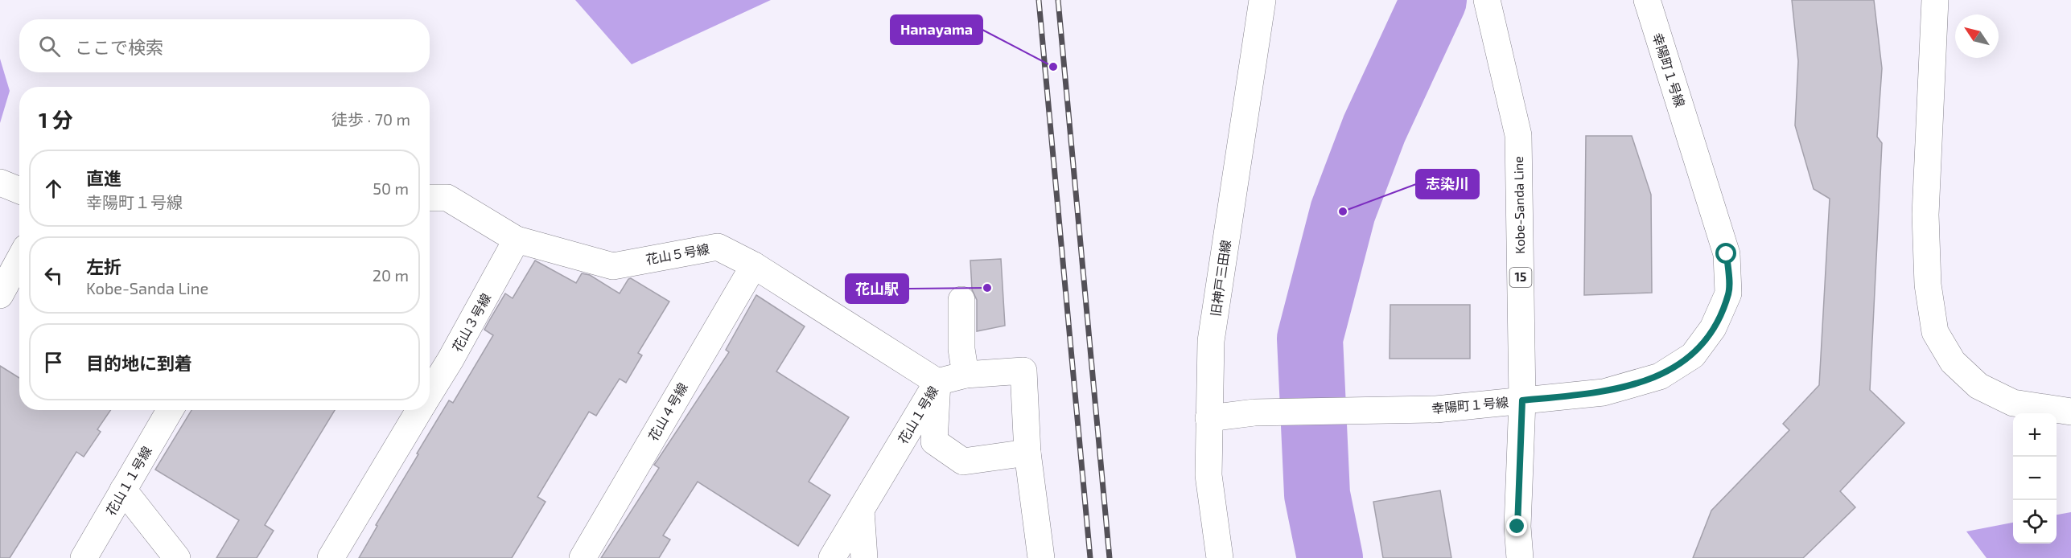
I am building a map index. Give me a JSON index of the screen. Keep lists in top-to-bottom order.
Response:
{
  "streets": {
    "street": [
      "幸陽町１号線",
      "Kobe-Sanda Line",
      "花山５号線",
      "15",
      "旧神戸三田線",
      "花山３号線",
      "花山４号線",
      "花山１号線",
      "花山１１号線"
    ]
  },
  "crossings": [
    ["幸陽町１号線", "Kobe-Sanda Line"],
    ["幸陽町１号線", "旧神戸三田線"],
    ["花山５号線", "花山３号線"],
    ["花山５号線", "花山４号線"],
    ["花山５号線", "花山１号線"]
  ],
  "places": ["Hanayama", "志染川", "花山駅"],
  "north": "top left",
  "page": {
    "search": "ここで検索",
    "heading": ["1 分", "徒歩 · 70 m"],
    "list": [
      ["直進", "幸陽町１号線", "50 m"],
      ["左折", "Kobe-Sanda Line", "20 m"],
      "目的地に到着"
    ],
    "map_buttons": ["+", "−"]
  }
}
